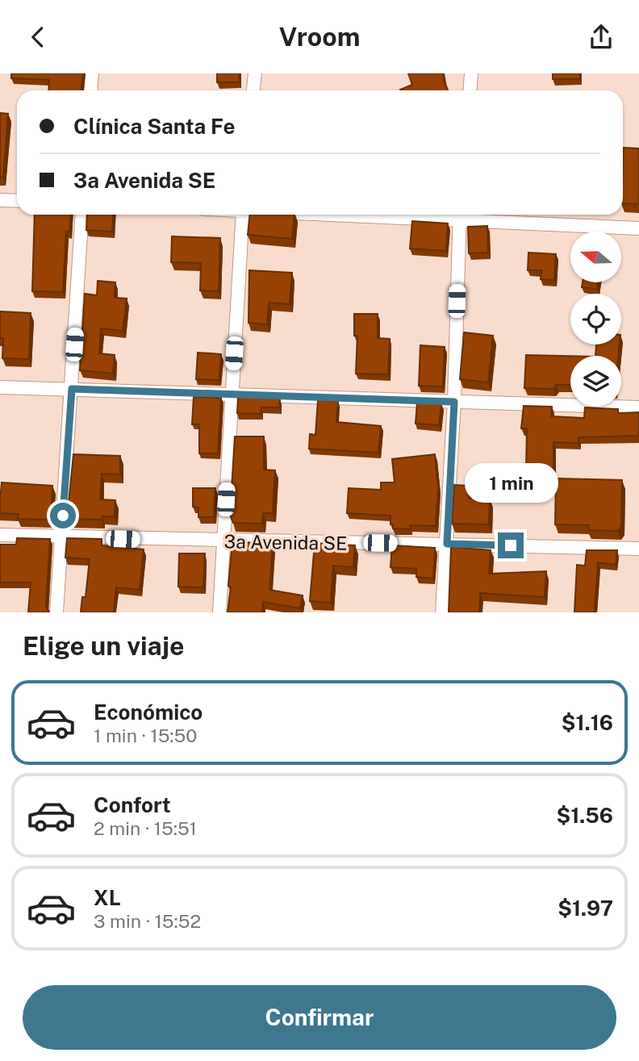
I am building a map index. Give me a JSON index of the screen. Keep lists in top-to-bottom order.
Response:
{
  "streets": {
    "street": ["3a Avenida SE"]
  },
  "north": "left",
  "page": {
    "header": "Vroom",
    "banner": ["Clínica Santa Fe", "3a Avenida SE"],
    "bubble": "1 min",
    "heading": "Elige un viaje",
    "list": [
      {
        "name": "Económico",
        "note": "1 min · 15:50",
        "value": "$1.16"
      },
      {
        "name": "Confort",
        "note": "2 min · 15:51",
        "value": "$1.56"
      },
      {
        "name": "XL",
        "note": "3 min · 15:52",
        "value": "$1.97"
      }
    ],
    "buttons": "Confirmar"
  }
}
